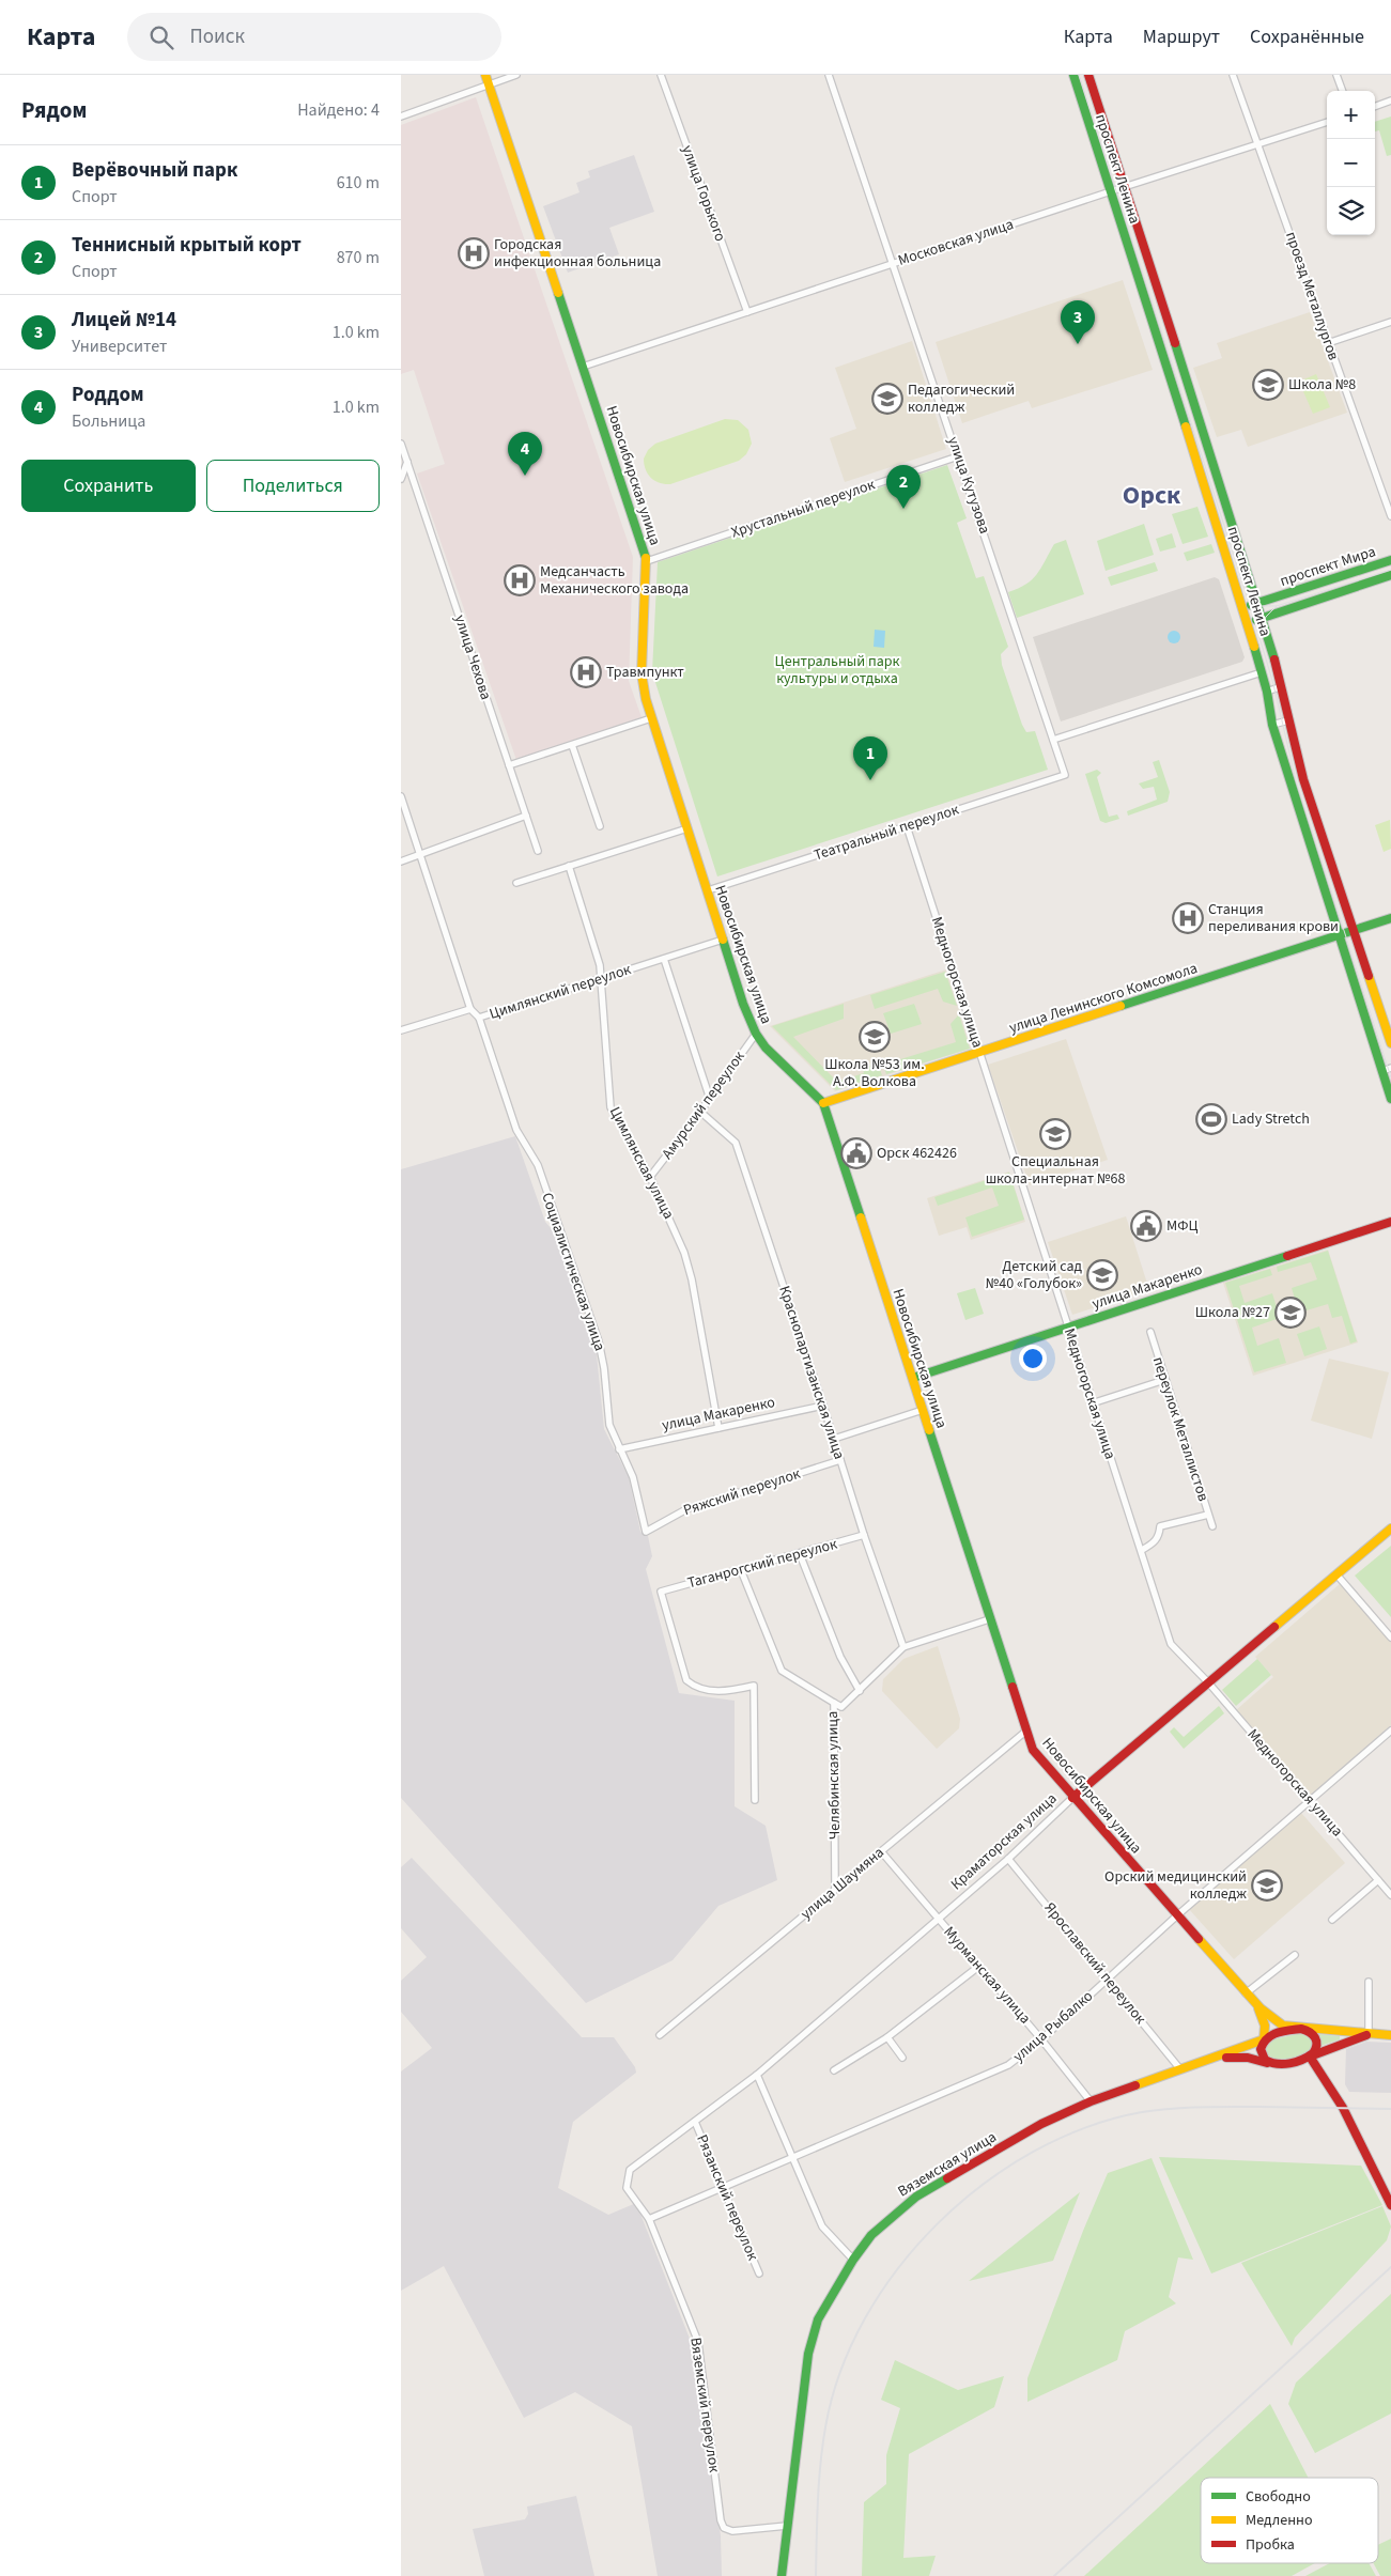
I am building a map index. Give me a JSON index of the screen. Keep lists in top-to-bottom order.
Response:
{
  "streets": {
    "main road": [
      "проспект Ленина",
      "Новосибирская улица",
      "проспект Мира",
      "улица Ленинского Комсомола",
      "улица Макаренко",
      "Краматорская улица",
      "Вяземская улица"
    ],
    "street": [
      "улица Горького",
      "Московская улица",
      "проезд Металлургов",
      "улица Кутузова",
      "Хрустальный переулок",
      "улица Чехова",
      "Театральный переулок",
      "Медногорская улица",
      "Цимлянский переулок",
      "Амурский переулок",
      "Цимлянская улица",
      "Социалистическая улица",
      "Краснопартизанская улица",
      "переулок Металлистов",
      "Ряжский переулок",
      "Таганрогский переулок",
      "Челябинская улица",
      "улица Шаумяна",
      "Ярославский переулок",
      "Мурманская улица",
      "улица Рыбалко",
      "Рязанский переулок",
      "Вяземский переулок"
    ]
  },
  "crossings": [
    ["проспект Ленина", "Московская улица"],
    ["проспект Ленина", "проспект Мира"],
    ["проспект Ленина", "улица Ленинского Комсомола"],
    ["улица Горького", "Московская улица"],
    ["Московская улица", "проезд Металлургов"],
    ["Московская улица", "Новосибирская улица"],
    ["Московская улица", "улица Кутузова"],
    ["Новосибирская улица", "Хрустальный переулок"],
    ["Новосибирская улица", "Театральный переулок"],
    ["Новосибирская улица", "Цимлянский переулок"],
    ["Новосибирская улица", "улица Ленинского Комсомола"],
    ["Новосибирская улица", "Амурский переулок"],
    ["Новосибирская улица", "улица Макаренко"],
    ["Новосибирская улица", "Краматорская улица"],
    ["Новосибирская улица", "улица Шаумяна"],
    ["Новосибирская улица", "улица Рыбалко"],
    ["улица Кутузова", "Хрустальный переулок"],
    ["улица Кутузова", "Театральный переулок"],
    ["Театральный переулок", "Медногорская улица"],
    ["Медногорская улица", "улица Ленинского Комсомола"],
    ["Медногорская улица", "улица Макаренко"],
    ["Медногорская улица", "Краматорская улица"],
    ["Медногорская улица", "улица Рыбалко"],
    ["Цимлянский переулок", "Цимлянская улица"],
    ["Цимлянский переулок", "Социалистическая улица"],
    ["Амурский переулок", "Цимлянская улица"],
    ["Амурский переулок", "Краснопартизанская улица"],
    ["Цимлянская улица", "улица Макаренко"],
    ["Социалистическая улица", "улица Макаренко"],
    ["Социалистическая улица", "Ряжский переулок"],
    ["улица Макаренко", "Краснопартизанская улица"],
    ["Краснопартизанская улица", "Ряжский переулок"],
    ["Краснопартизанская улица", "Таганрогский переулок"],
    ["Таганрогский переулок", "Челябинская улица"],
    ["Челябинская улица", "улица Шаумяна"],
    ["Краматорская улица", "Ярославский переулок"],
    ["Краматорская улица", "Мурманская улица"],
    ["Краматорская улица", "Рязанский переулок"],
    ["Краматорская улица", "Вяземский переулок"],
    ["улица Шаумяна", "Мурманская улица"],
    ["Ярославский переулок", "улица Рыбалко"],
    ["Ярославский переулок", "Вяземская улица"],
    ["Мурманская улица", "улица Рыбалко"],
    ["Мурманская улица", "Вяземская улица"],
    ["улица Рыбалко", "Рязанский переулок"],
    ["улица Рыбалко", "Вяземский переулок"],
    ["Вяземская улица", "Вяземский переулок"]
  ],
  "districts": ["Орск"],
  "parks": ["Центральный парк культуры и отдыха"],
  "places": {
    "hospital": [
      "Городская инфекционная больница",
      "Медсанчасть Механического завода",
      "Травмпункт",
      "Станция переливания крови"
    ],
    "school or university": [
      "Школа №8",
      "Педагогический колледж",
      "Школа №53 им. А.Ф. Волкова",
      "Специальная школа-интернат №68",
      "Детский сад №40 «Голубок»",
      "Школа №27",
      "Орский медицинский колледж"
    ],
    "sports": ["Lady Stretch"],
    "public building": ["Орск 462426", "МФЦ"]
  },
  "legend": ["Свободно", "Медленно", "Пробка"],
  "page": {
    "header": "Карта",
    "search": "Поиск",
    "nav": ["Карта", "Маршрут", "Сохранённые"],
    "heading": ["Рядом", "Найдено: 4"],
    "map_buttons": ["+", "−"],
    "list": [
      {
        "mark": "1",
        "name": "Верёвочный парк",
        "note": "Спорт",
        "value": "610 m"
      },
      {
        "mark": "2",
        "name": "Теннисный крытый корт",
        "note": "Спорт",
        "value": "870 m"
      },
      {
        "mark": "3",
        "name": "Лицей №14",
        "note": "Университет",
        "value": "1.0 km"
      },
      {
        "mark": "4",
        "name": "Роддом",
        "note": "Больница",
        "value": "1.0 km"
      }
    ],
    "pins": [
      "3",
      "4",
      "2",
      "1"
    ],
    "buttons": ["Сохранить", "Поделиться"]
  }
}
